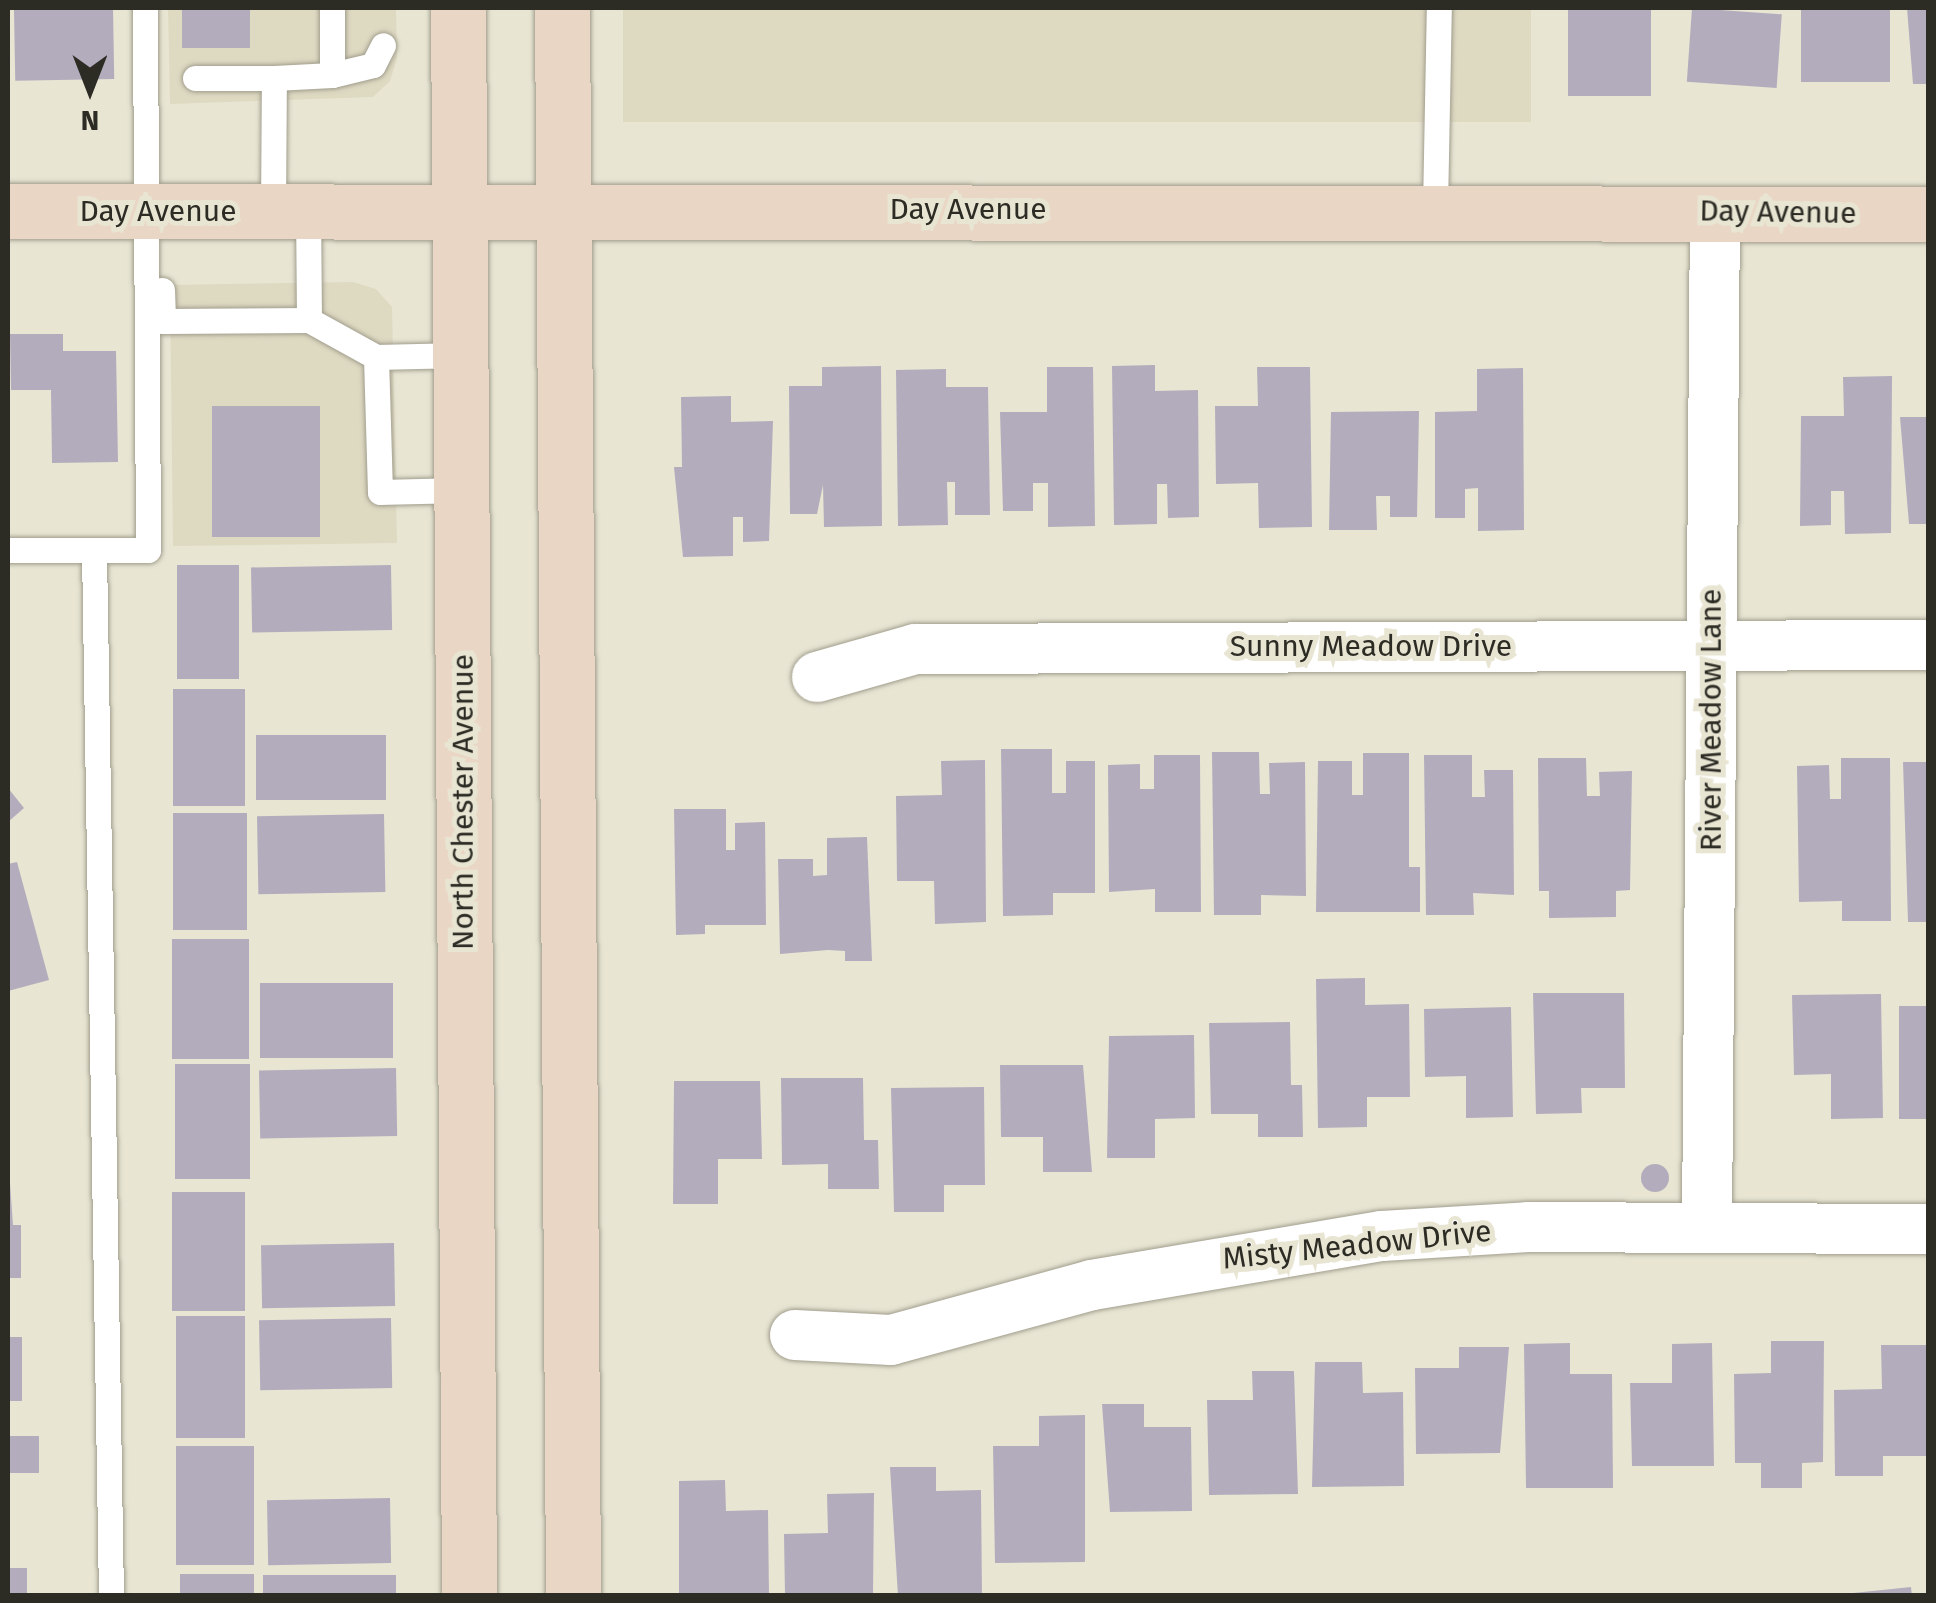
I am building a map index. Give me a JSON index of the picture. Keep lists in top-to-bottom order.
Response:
{
  "streets": {
    "main road": ["Day Avenue", "North Chester Avenue"],
    "street": ["Sunny Meadow Drive", "River Meadow Lane", "Misty Meadow Drive"]
  },
  "crossings": [
    ["Day Avenue", "River Meadow Lane"],
    ["Day Avenue", "North Chester Avenue"],
    ["Sunny Meadow Drive", "River Meadow Lane"],
    ["River Meadow Lane", "Misty Meadow Drive"]
  ],
  "north": "bottom"
}
